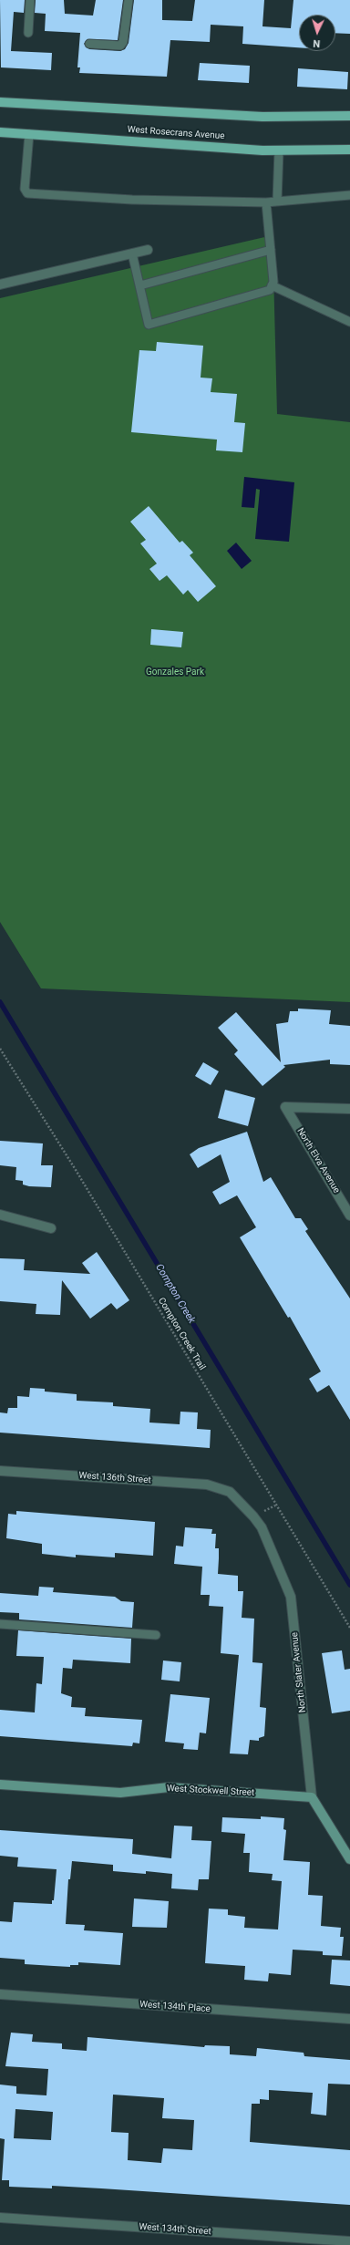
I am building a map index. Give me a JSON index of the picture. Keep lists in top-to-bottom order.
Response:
{
  "streets": {
    "main road": ["West Rosecrans Avenue"],
    "street": [
      "North Elva Avenue",
      "West 136th Street",
      "North Slater Avenue",
      "West Stockwell Street",
      "West 134th Place",
      "West 134th Street"
    ],
    "path": ["Compton Creek Trail"]
  },
  "crossings": [
    ["West 136th Street", "North Slater Avenue"],
    ["North Slater Avenue", "West Stockwell Street"]
  ],
  "water": ["Compton Creek"],
  "parks": ["Gonzales Park"],
  "north": "bottom"
}
